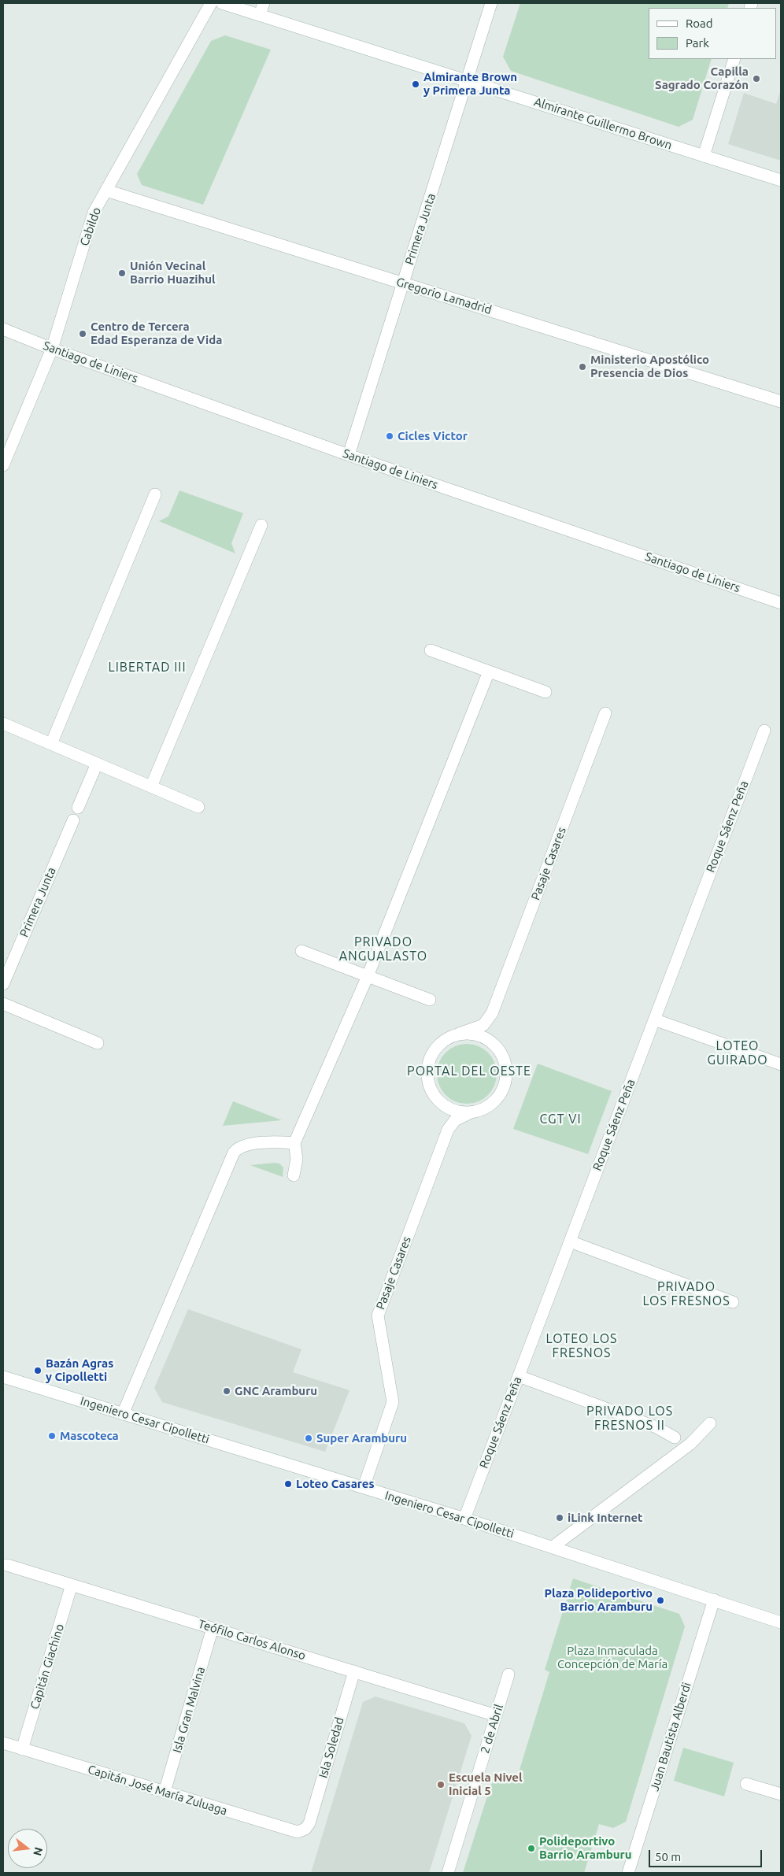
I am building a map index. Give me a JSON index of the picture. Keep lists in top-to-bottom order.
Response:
{
  "streets": {
    "street": [
      "Almirante Guillermo Brown",
      "Cabildo",
      "Primera Junta",
      "Gregorio Lamadrid",
      "Santiago de Liniers",
      "Roque Sáenz Peña",
      "Pasaje Casares",
      "Ingeniero Cesar Cipolletti",
      "Teófilo Carlos Alonso",
      "Capitán Giachino",
      "Isla Gran Malvina",
      "2 de Abril",
      "Juan Bautista Alberdi",
      "Isla Soledad",
      "Capitán José María Zuluaga"
    ]
  },
  "crossings": [
    ["Almirante Guillermo Brown", "Primera Junta"],
    ["Cabildo", "Gregorio Lamadrid"],
    ["Cabildo", "Santiago de Liniers"],
    ["Primera Junta", "Gregorio Lamadrid"],
    ["Primera Junta", "Santiago de Liniers"],
    ["Roque Sáenz Peña", "Ingeniero Cesar Cipolletti"],
    ["Pasaje Casares", "Ingeniero Cesar Cipolletti"],
    ["Ingeniero Cesar Cipolletti", "Juan Bautista Alberdi"],
    ["Teófilo Carlos Alonso", "Capitán Giachino"],
    ["Teófilo Carlos Alonso", "Isla Gran Malvina"],
    ["Teófilo Carlos Alonso", "2 de Abril"],
    ["Teófilo Carlos Alonso", "Isla Soledad"],
    ["Capitán Giachino", "Capitán José María Zuluaga"],
    ["Isla Gran Malvina", "Capitán José María Zuluaga"],
    ["Isla Soledad", "Capitán José María Zuluaga"]
  ],
  "districts": [
    "LIBERTAD III",
    "PRIVADO ANGUALASTO",
    "LOTEO GUIRADO",
    "PORTAL DEL OESTE",
    "CGT VI",
    "PRIVADO LOS FRESNOS",
    "LOTEO LOS FRESNOS",
    "PRIVADO LOS FRESNOS II"
  ],
  "parks": ["Plaza Inmaculada Concepción de María"],
  "places": [
    "Capilla Sagrado Corazón",
    "Almirante Brown y Primera Junta",
    "Unión Vecinal Barrio Huazihul",
    "Centro de Tercera Edad Esperanza de Vida",
    "Ministerio Apostólico Presencia de Dios",
    "Cicles Victor",
    "Bazán Agras y Cipolletti",
    "GNC Aramburu",
    "Mascoteca",
    "Super Aramburu",
    "Loteo Casares",
    "iLink Internet",
    "Plaza Polideportivo Barrio Aramburu",
    "Escuela Nivel Inicial 5",
    "Polideportivo Barrio Aramburu"
  ],
  "legend": ["Road", "Park"],
  "scale_bar": "50 m",
  "north": "right"
}
